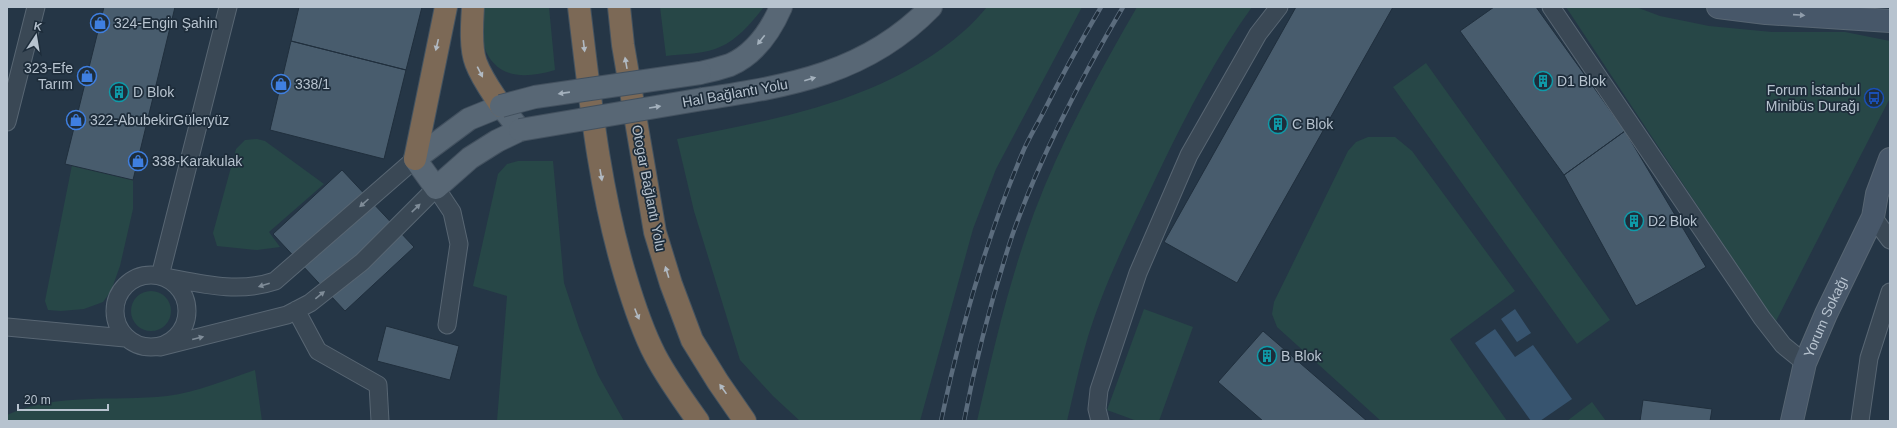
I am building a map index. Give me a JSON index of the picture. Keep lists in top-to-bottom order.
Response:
{
  "streets": {
    "highway": ["Otogar Bağlantı Yolu"],
    "main road": ["Hal Bağlantı Yolu"],
    "street": ["Yorum Sokağı"]
  },
  "places": {
    "shop": [
      "324-Engin Şahin",
      "323-Efe Tarım",
      "338/1",
      "322-AbubekirGüleryüz",
      "338-Karakulak"
    ],
    "building": [
      "D1 Blok",
      "D Blok",
      "C Blok",
      "D2 Blok",
      "B Blok"
    ],
    "bus stop": ["Forum İstanbul Minibüs Durağı"]
  },
  "scale_bar": "20 m",
  "north": "top"
}
